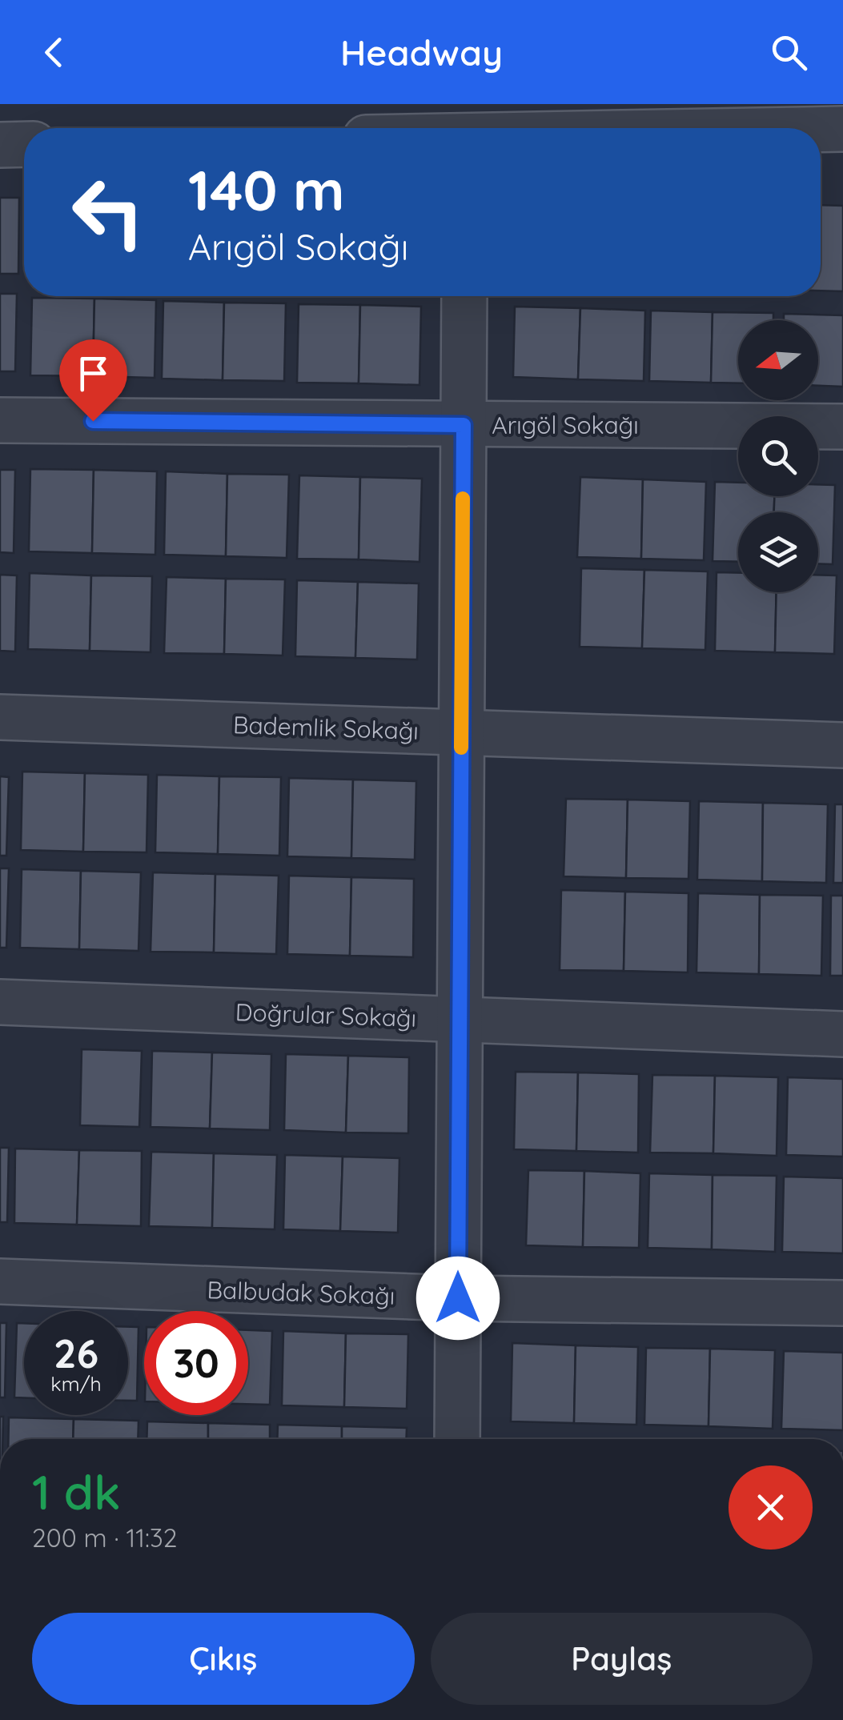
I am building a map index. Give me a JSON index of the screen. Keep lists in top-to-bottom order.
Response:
{
  "streets": {
    "street": [
      "Arıgöl Sokağı",
      "Bademlik Sokağı",
      "Doğrular Sokağı",
      "Balbudak Sokağı"
    ]
  },
  "north": "left",
  "page": {
    "header": "Headway",
    "turn": ["140 m", "Arıgöl Sokağı"],
    "speed": "26 km/h",
    "limit": "30",
    "heading": ["1 dk", "200 m · 11:32"],
    "buttons": ["Çıkış", "Paylaş"]
  }
}
